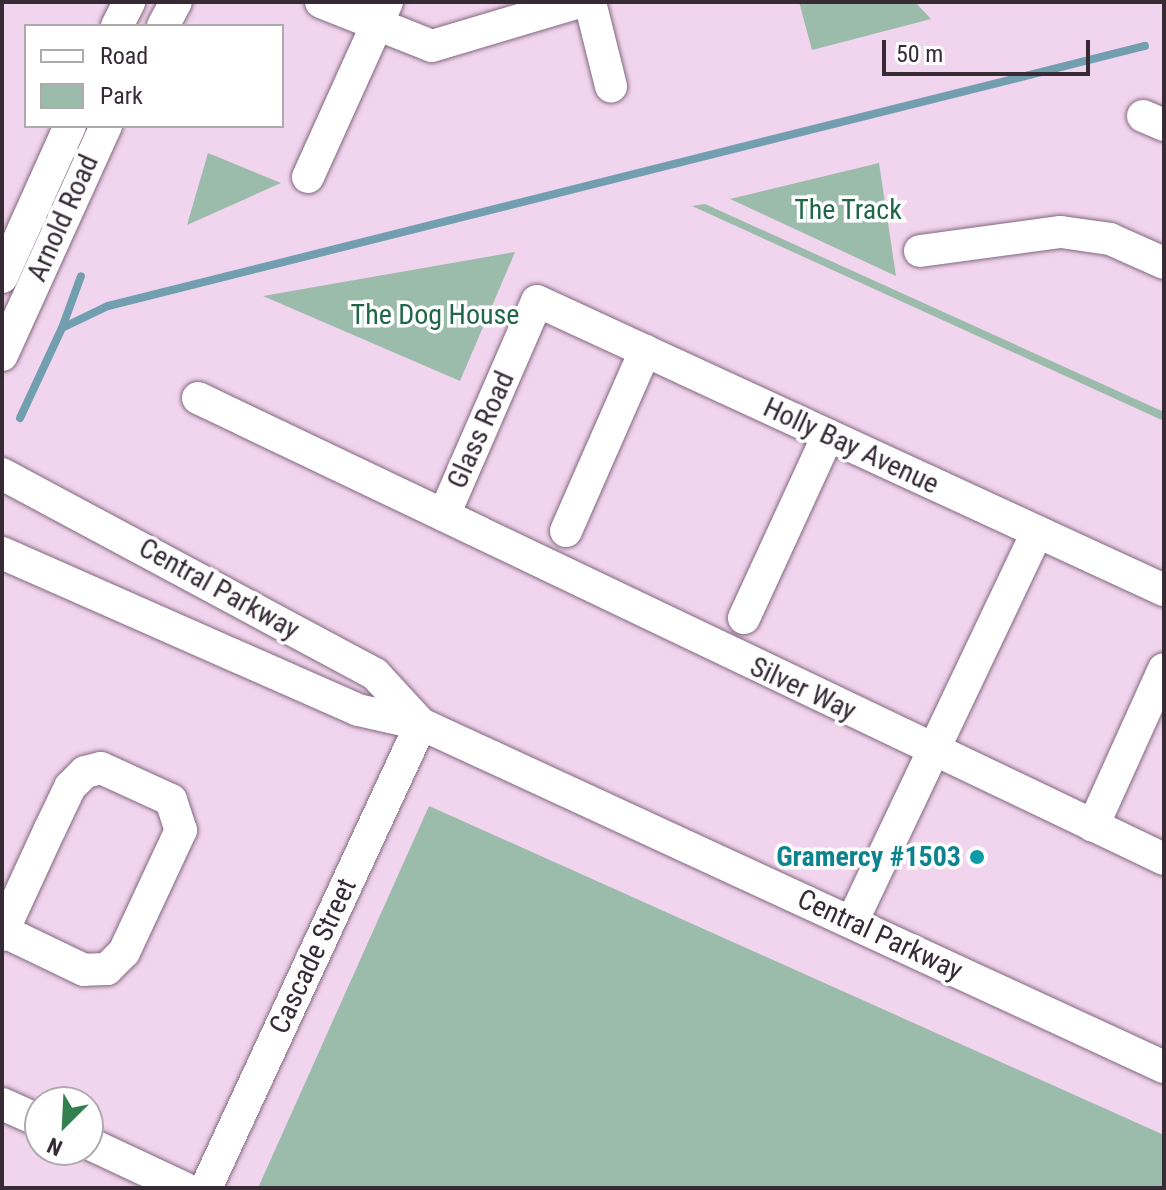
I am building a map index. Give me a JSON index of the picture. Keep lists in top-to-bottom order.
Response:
{
  "streets": {
    "street": [
      "Arnold Road",
      "Glass Road",
      "Holly Bay Avenue",
      "Central Parkway",
      "Silver Way",
      "Cascade Street"
    ]
  },
  "crossings": [
    ["Glass Road", "Holly Bay Avenue"],
    ["Glass Road", "Silver Way"],
    ["Central Parkway", "Cascade Street"]
  ],
  "parks": ["The Track", "The Dog House"],
  "places": ["Gramercy #1503"],
  "legend": ["Road", "Park"],
  "scale_bar": "50 m",
  "north": "bottom left"
}
